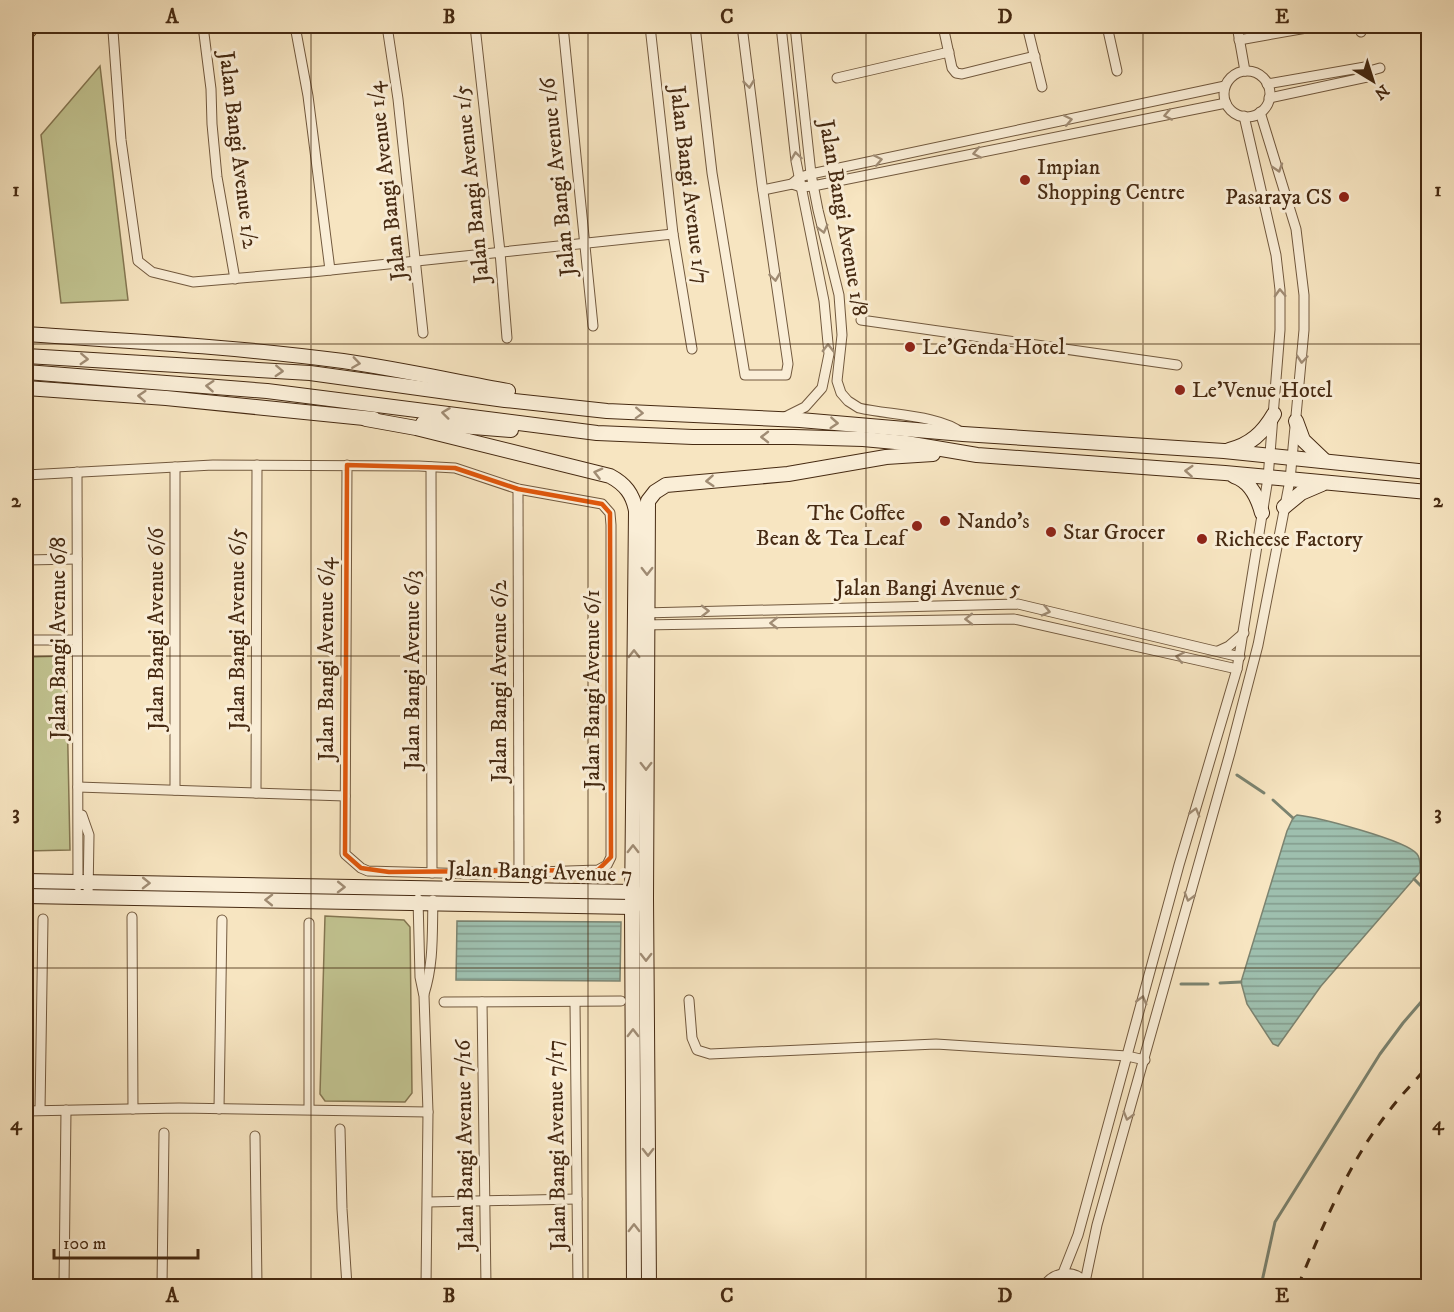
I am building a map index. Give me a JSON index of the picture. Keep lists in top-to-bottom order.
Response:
{
  "streets": {
    "main road": ["Jalan Bangi Avenue 7"],
    "street": [
      "Jalan Bangi Avenue 1/2",
      "Jalan Bangi Avenue 1/6",
      "Jalan Bangi Avenue 1/4",
      "Jalan Bangi Avenue 1/5",
      "Jalan Bangi Avenue 1/7",
      "Jalan Bangi Avenue 1/8",
      "Jalan Bangi Avenue 5",
      "Jalan Bangi Avenue 6/6",
      "Jalan Bangi Avenue 6/5",
      "Jalan Bangi Avenue 6/8",
      "Jalan Bangi Avenue 6/4",
      "Jalan Bangi Avenue 6/3",
      "Jalan Bangi Avenue 6/2",
      "Jalan Bangi Avenue 6/1",
      "Jalan Bangi Avenue 7/16",
      "Jalan Bangi Avenue 7/17"
    ]
  },
  "crossings": [
    ["Jalan Bangi Avenue 6/8", "Jalan Bangi Avenue 7"],
    ["Jalan Bangi Avenue 6/4", "Jalan Bangi Avenue 6/3"],
    ["Jalan Bangi Avenue 6/2", "Jalan Bangi Avenue 6/1"]
  ],
  "places": [
    "Impian Shopping Centre",
    "Pasaraya CS",
    "Le'Genda Hotel",
    "Le'Venue Hotel",
    "Nando's",
    "The Coffee Bean & Tea Leaf",
    "Star Grocer",
    "Richeese Factory"
  ],
  "scale_bar": "100 m",
  "north": "bottom right",
  "grid": {
    "columns": [
      "A",
      "B",
      "C",
      "D",
      "E"
    ],
    "rows": [
      "1",
      "2",
      "3",
      "4"
    ]
  }
}
